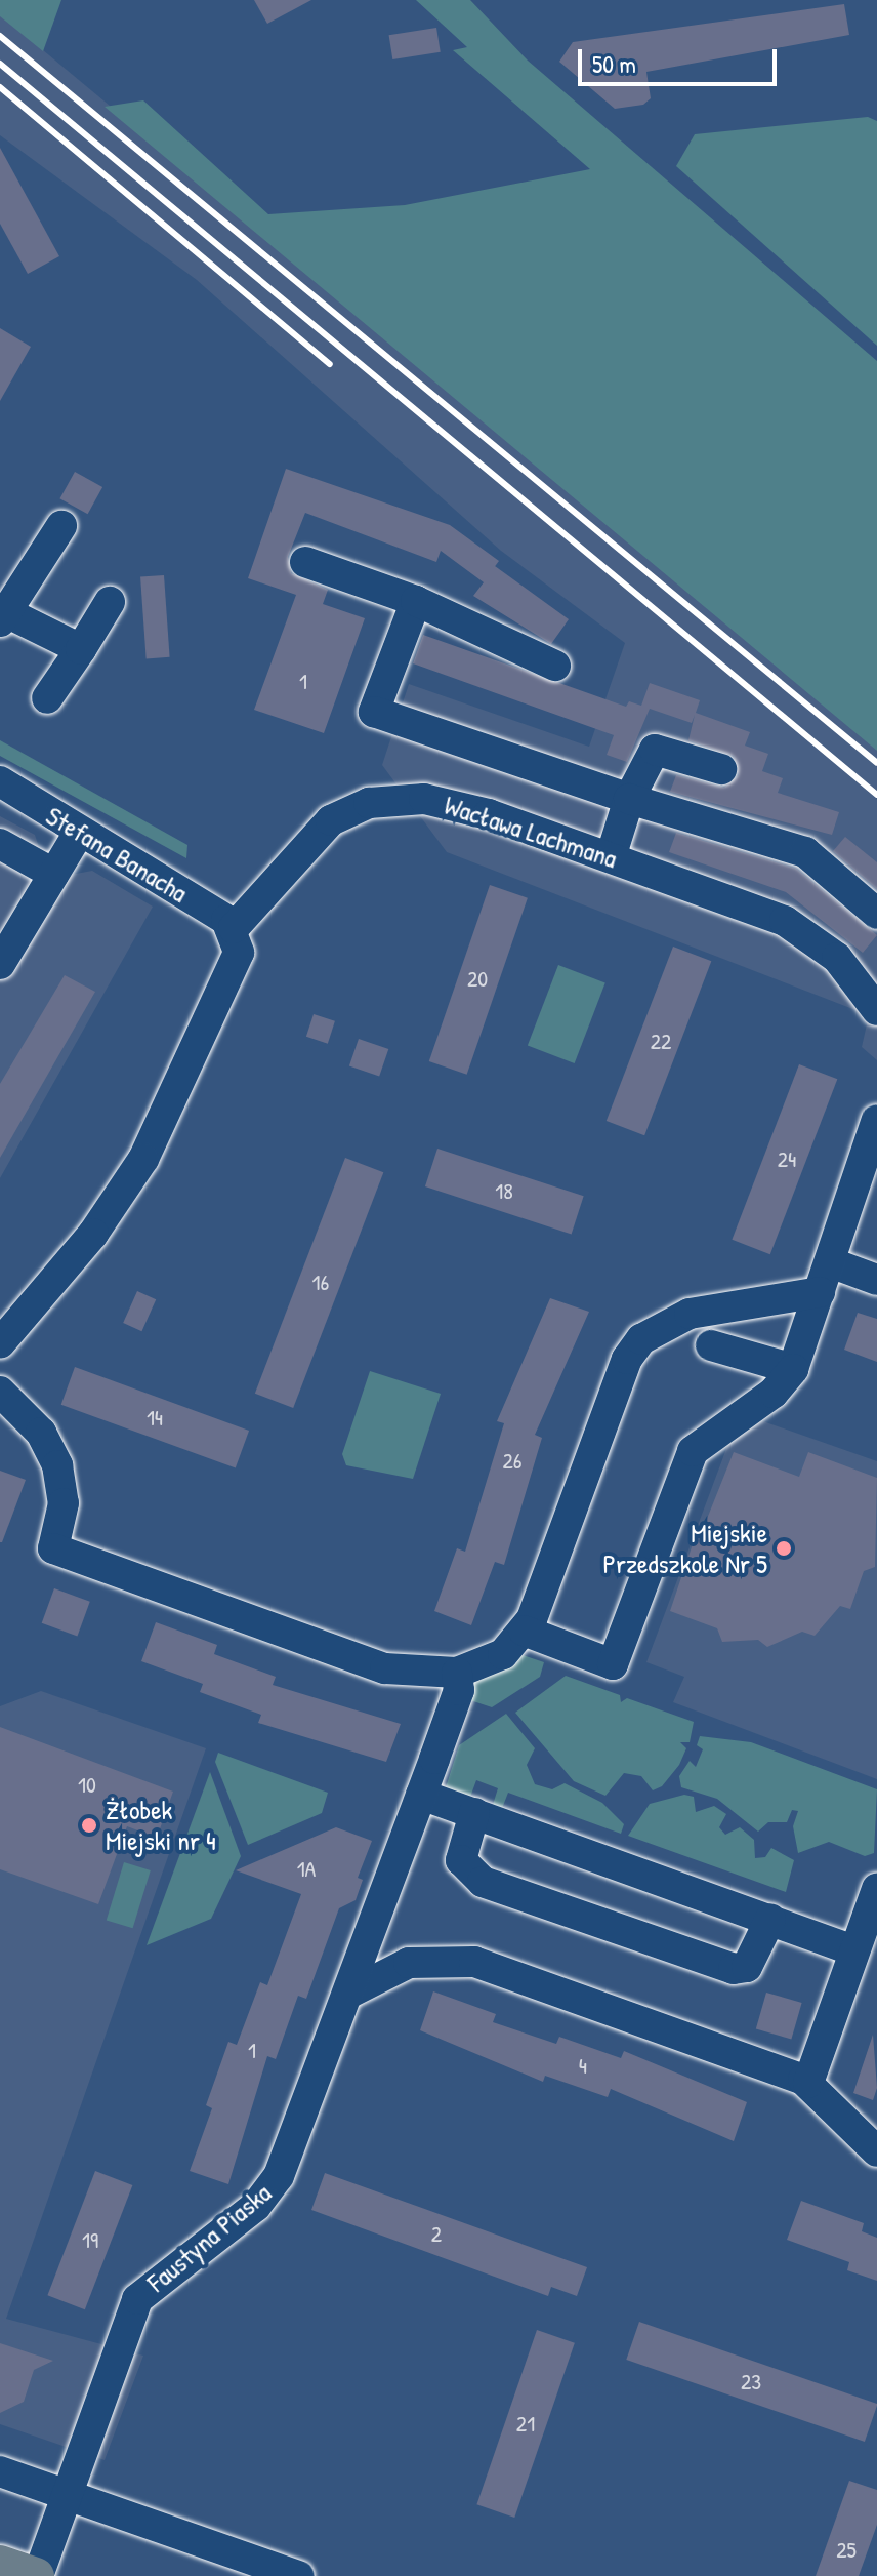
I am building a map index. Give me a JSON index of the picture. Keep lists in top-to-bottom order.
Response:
{
  "streets": {
    "street": ["Wacława Lachmana", "Stefana Banacha", "Faustyna Piaska"]
  },
  "crossings": [
    ["Wacława Lachmana", "Stefana Banacha"]
  ],
  "places": ["Miejskie Przedszkole Nr 5", "Żłobek Miejski nr 4"],
  "house_numbers": [
    "1",
    "20",
    "22",
    "24",
    "18",
    "16",
    "14",
    "26",
    "10",
    "1A",
    "1",
    "4",
    "2",
    "19",
    "23",
    "21",
    "25"
  ],
  "scale_bar": "50 m"
}
